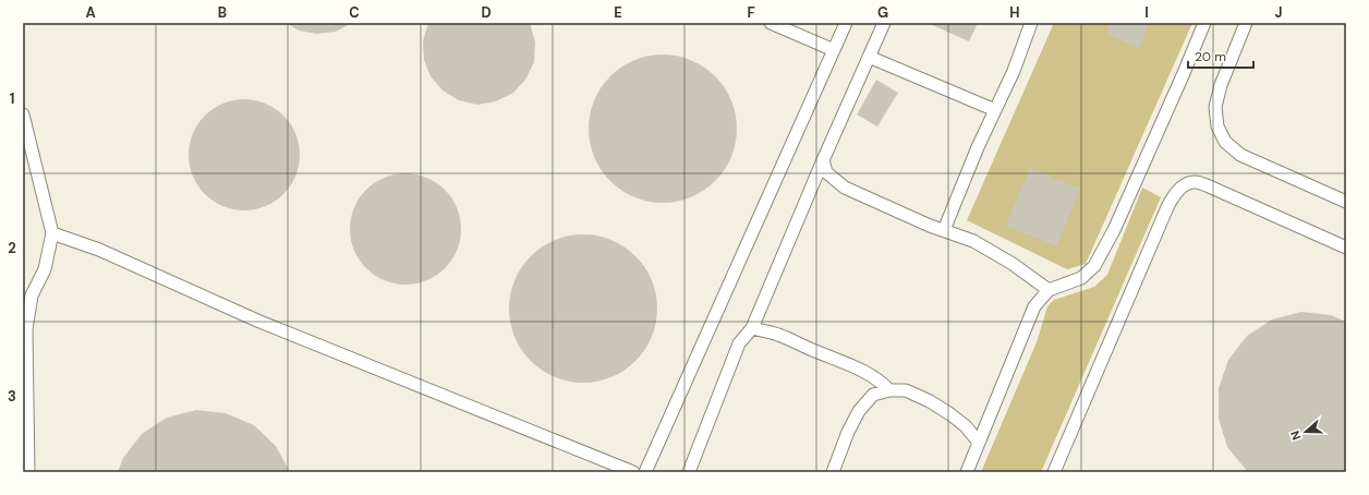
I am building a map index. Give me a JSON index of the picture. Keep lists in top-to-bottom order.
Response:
{
  "scale_bar": "20 m",
  "north": "left",
  "grid": {
    "columns": [
      "A",
      "B",
      "C",
      "D",
      "E",
      "F",
      "G",
      "H",
      "I",
      "J"
    ],
    "rows": ["1", "2", "3"]
  }
}
